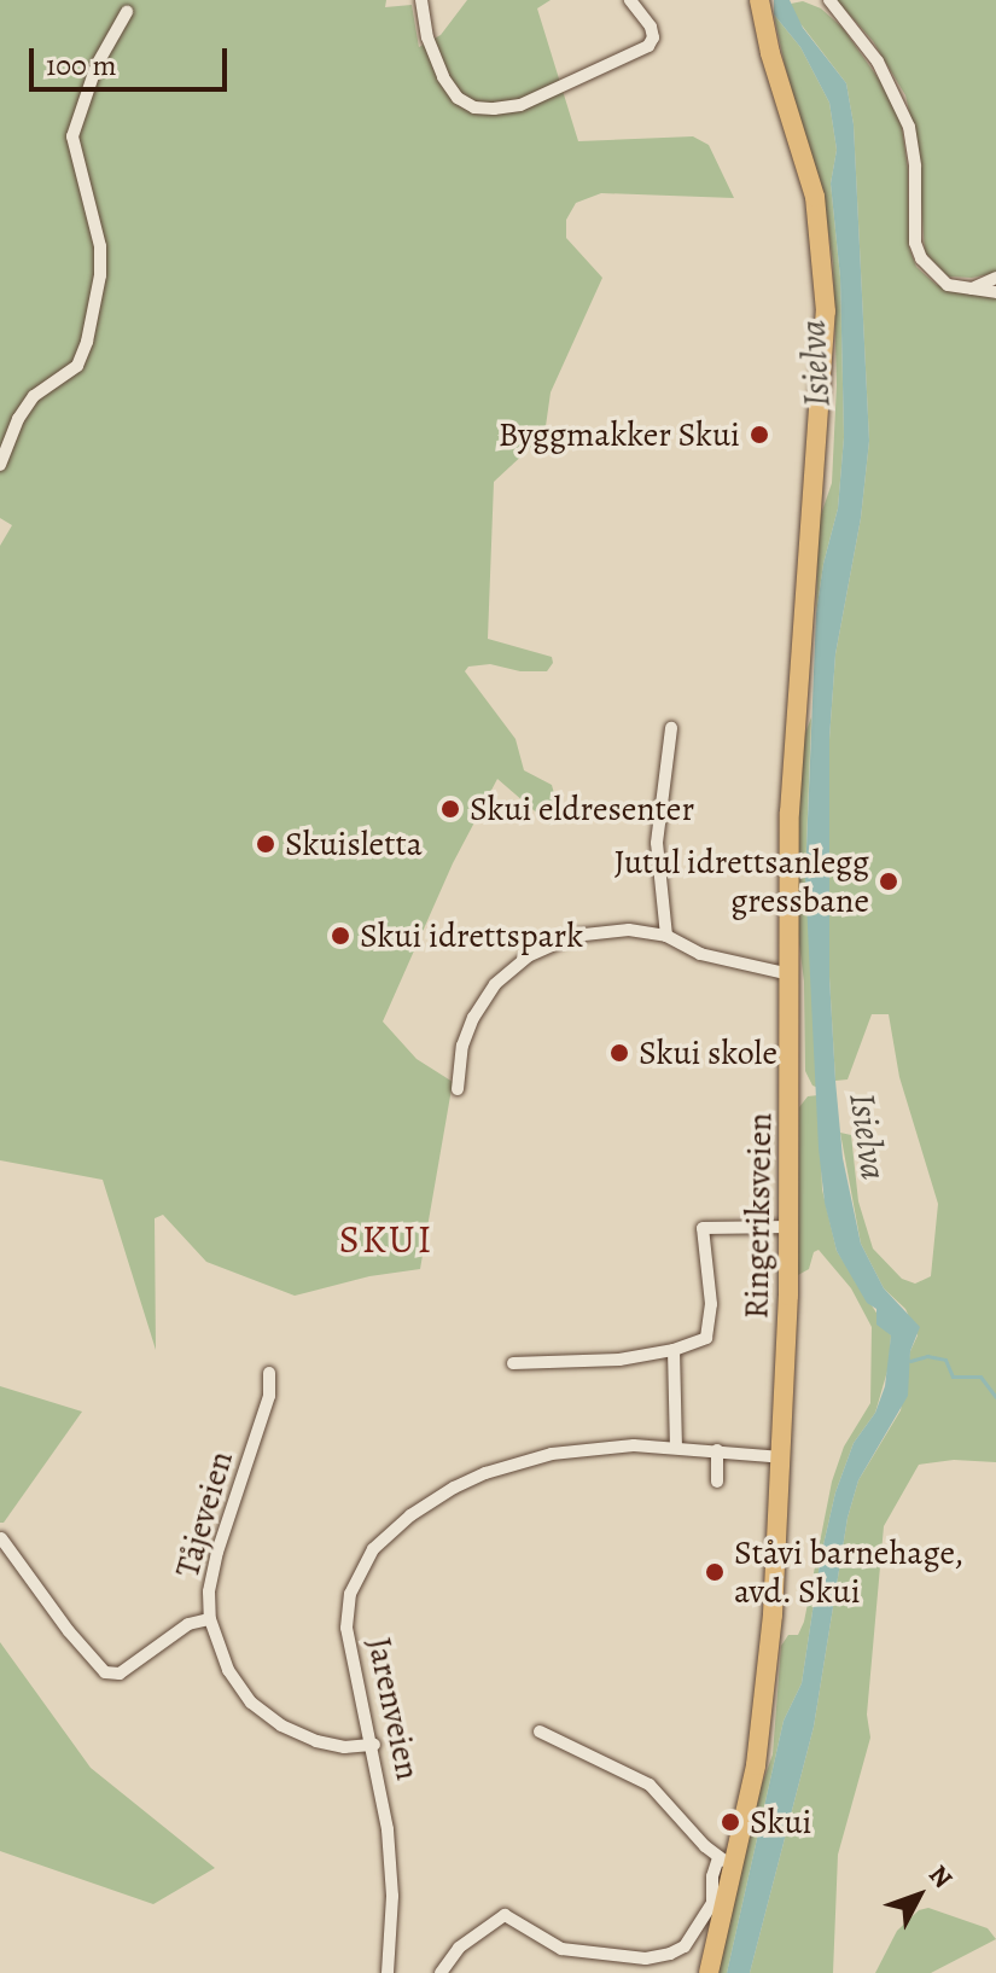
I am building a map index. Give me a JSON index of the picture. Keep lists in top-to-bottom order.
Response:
{
  "streets": {
    "main road": ["Ringeriksveien"],
    "street": ["Tåjeveien", "Jarenveien"]
  },
  "crossings": [
    ["Ringeriksveien", "Jarenveien"],
    ["Tåjeveien", "Jarenveien"]
  ],
  "districts": ["SKUI"],
  "water": ["Isielva"],
  "places": [
    "Byggmakker Skui",
    "Skui eldresenter",
    "Skuisletta",
    "Jutul idrettsanlegg gressbane",
    "Skui idrettspark",
    "Skui skole",
    "Ståvi barnehage, avd. Skui",
    "Skui"
  ],
  "scale_bar": "100 m",
  "north": "top right"
}
